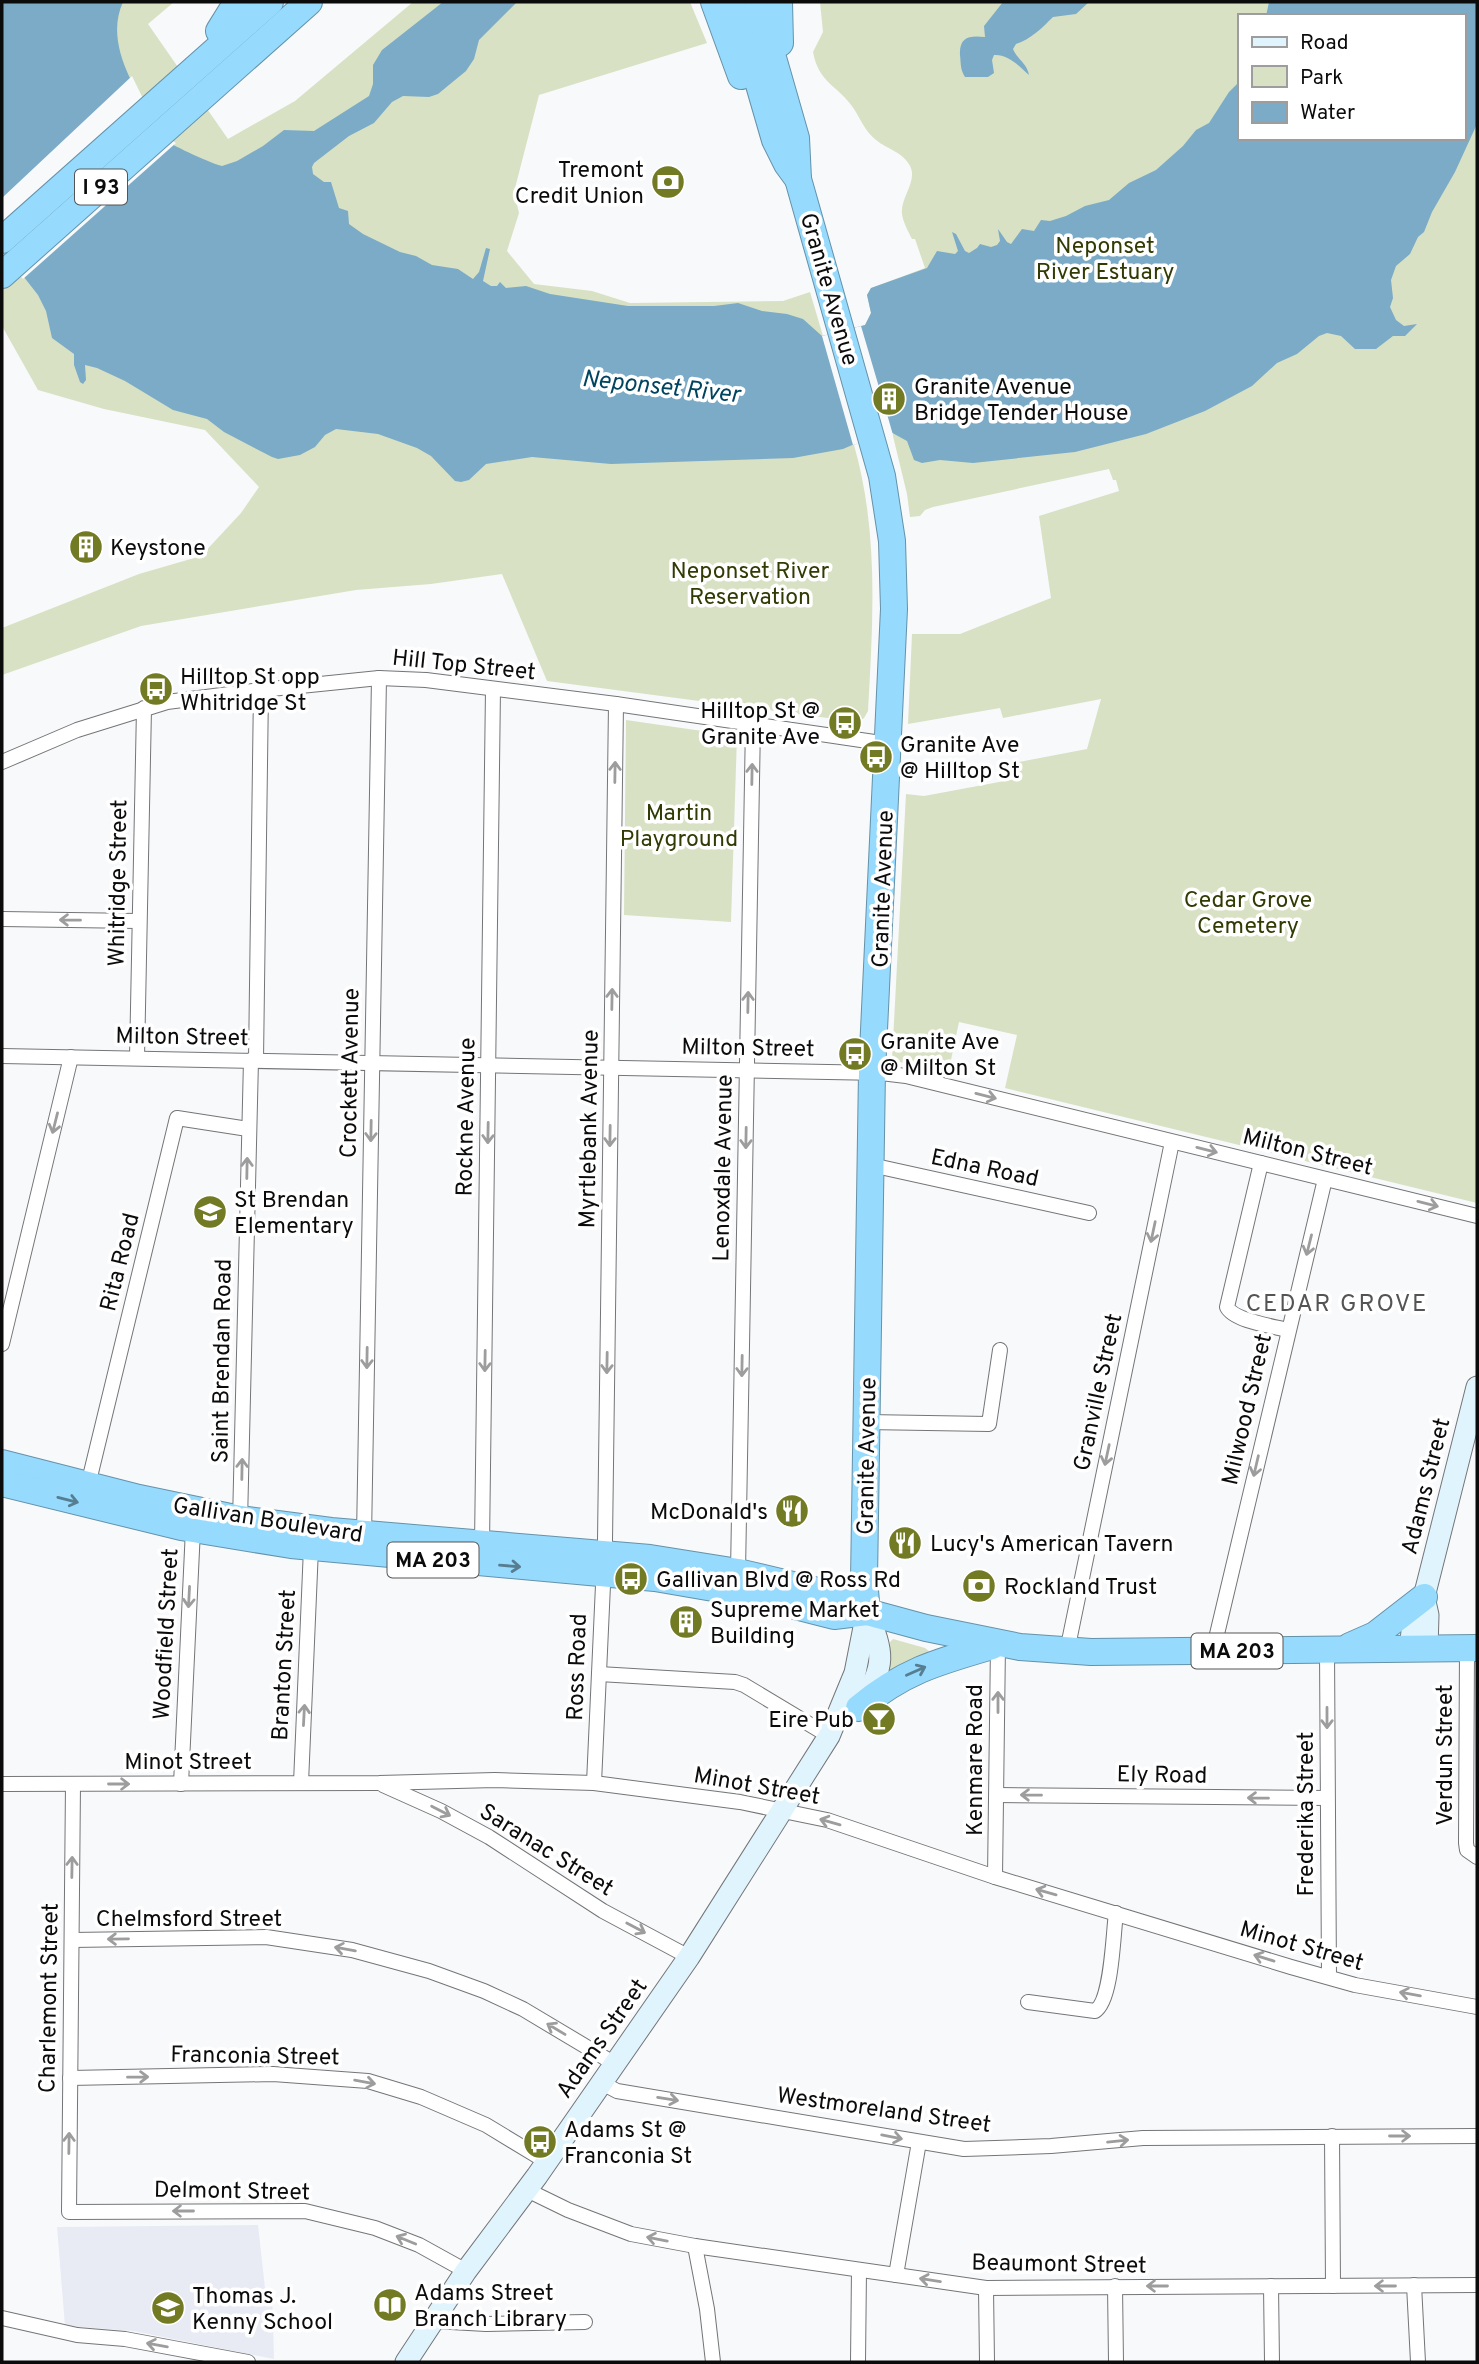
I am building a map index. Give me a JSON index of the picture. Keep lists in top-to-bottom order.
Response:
{
  "streets": {
    "highway": [
      "I 93",
      "Granite Avenue",
      "Gallivan Boulevard",
      "MA 203"
    ],
    "main road": ["Adams Street"],
    "street": [
      "Hill Top Street",
      "Whitridge Street",
      "Milton Street",
      "Crockett Avenue",
      "Rockne Avenue",
      "Myrtlebank Avenue",
      "Edna Road",
      "Lenoxdale Avenue",
      "Rita Road",
      "Saint Brendan Road",
      "Granville Street",
      "Milwood Street",
      "Woodfield Street",
      "Branton Street",
      "Ross Road",
      "Verdun Street",
      "Kenmare Road",
      "Minot Street",
      "Ely Road",
      "Frederika Street",
      "Saranac Street",
      "Chelmsford Street",
      "Charlemont Street",
      "Franconia Street",
      "Westmoreland Street",
      "Delmont Street",
      "Beaumont Street"
    ]
  },
  "crossings": [
    ["Granite Avenue", "Hill Top Street"],
    ["Granite Avenue", "Milton Street"],
    ["Granite Avenue", "Edna Road"],
    ["Granite Avenue", "Adams Street"],
    ["Granite Avenue", "Gallivan Boulevard"],
    ["Hill Top Street", "Whitridge Street"],
    ["Hill Top Street", "Crockett Avenue"],
    ["Hill Top Street", "Rockne Avenue"],
    ["Hill Top Street", "Myrtlebank Avenue"],
    ["Hill Top Street", "Lenoxdale Avenue"],
    ["Hill Top Street", "Saint Brendan Road"],
    ["Whitridge Street", "Milton Street"],
    ["Milton Street", "Crockett Avenue"],
    ["Milton Street", "Rockne Avenue"],
    ["Milton Street", "Myrtlebank Avenue"],
    ["Milton Street", "Lenoxdale Avenue"],
    ["Milton Street", "Saint Brendan Road"],
    ["Milton Street", "Granville Street"],
    ["Milton Street", "Milwood Street"],
    ["Crockett Avenue", "Gallivan Boulevard"],
    ["Rockne Avenue", "Gallivan Boulevard"],
    ["Myrtlebank Avenue", "Gallivan Boulevard"],
    ["Myrtlebank Avenue", "Ross Road"],
    ["Lenoxdale Avenue", "Gallivan Boulevard"],
    ["Rita Road", "Saint Brendan Road"],
    ["Rita Road", "Gallivan Boulevard"],
    ["Saint Brendan Road", "Gallivan Boulevard"],
    ["Granville Street", "Gallivan Boulevard"],
    ["Milwood Street", "Gallivan Boulevard"],
    ["Adams Street", "Gallivan Boulevard"],
    ["Adams Street", "Minot Street"],
    ["Adams Street", "Saranac Street"],
    ["Adams Street", "Chelmsford Street"],
    ["Adams Street", "Franconia Street"],
    ["Adams Street", "Westmoreland Street"],
    ["Adams Street", "Delmont Street"],
    ["Adams Street", "Beaumont Street"],
    ["Gallivan Boulevard", "Woodfield Street"],
    ["Gallivan Boulevard", "Branton Street"],
    ["Gallivan Boulevard", "Ross Road"],
    ["Gallivan Boulevard", "Verdun Street"],
    ["Gallivan Boulevard", "Kenmare Road"],
    ["Gallivan Boulevard", "Frederika Street"],
    ["Woodfield Street", "Minot Street"],
    ["Branton Street", "Minot Street"],
    ["Ross Road", "Minot Street"],
    ["Kenmare Road", "Minot Street"],
    ["Kenmare Road", "Ely Road"],
    ["Minot Street", "Frederika Street"],
    ["Minot Street", "Saranac Street"],
    ["Minot Street", "Charlemont Street"],
    ["Ely Road", "Frederika Street"],
    ["Chelmsford Street", "Charlemont Street"],
    ["Charlemont Street", "Franconia Street"],
    ["Charlemont Street", "Delmont Street"]
  ],
  "one_way": [
    "Milton Street",
    "Crockett Avenue",
    "Rockne Avenue",
    "Saint Brendan Road",
    "Granville Street",
    "Milwood Street",
    "Woodfield Street",
    "Branton Street",
    "Kenmare Road",
    "Ely Road",
    "Frederika Street",
    "Saranac Street",
    "Chelmsford Street",
    "Charlemont Street",
    "Franconia Street",
    "Westmoreland Street",
    "Delmont Street",
    "Beaumont Street"
  ],
  "districts": ["CEDAR GROVE"],
  "water": ["Neponset River"],
  "parks": [
    "Neponset River Estuary",
    "Neponset River Reservation",
    "Martin Playground",
    "Cedar Grove Cemetery"
  ],
  "places": {
    "bank": ["Tremont Credit Union", "Rockland Trust"],
    "building": ["Granite Avenue Bridge Tender House", "Keystone", "Supreme Market Building"],
    "bus stop": [
      "Hilltop St opp Whitridge St",
      "Hilltop St @ Granite Ave",
      "Granite Ave @ Hilltop St",
      "Granite Ave @ Milton St",
      "Gallivan Blvd @ Ross Rd",
      "Adams St @ Franconia St"
    ],
    "school or university": ["St Brendan Elementary", "Thomas J. Kenny School"],
    "restaurant": ["McDonald's", "Lucy's American Tavern"],
    "bar": ["Eire Pub"],
    "library": ["Adams Street Branch Library"]
  },
  "legend": ["Road", "Park", "Water"]
}
